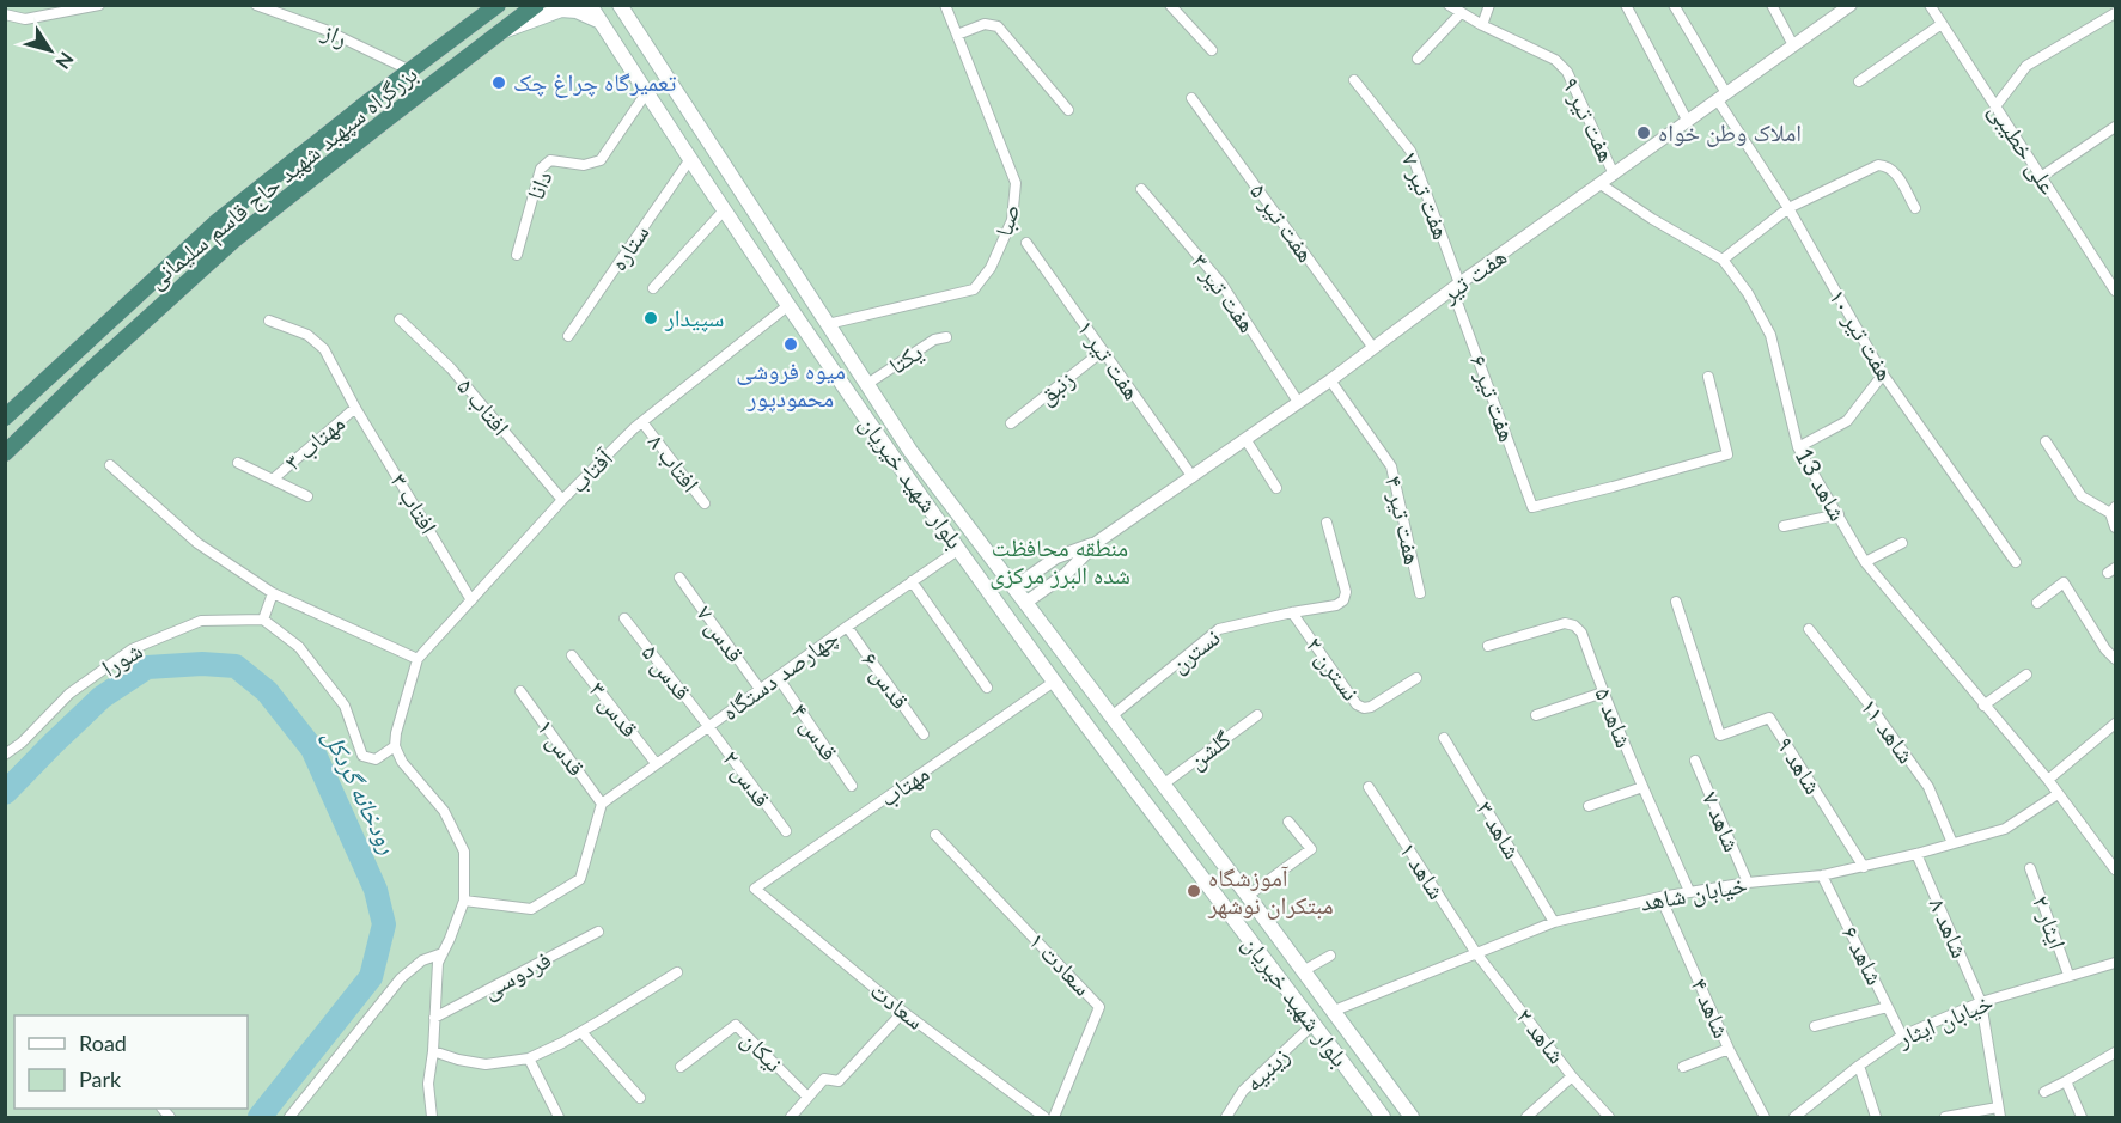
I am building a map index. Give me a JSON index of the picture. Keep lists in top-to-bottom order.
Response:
{
  "streets": {
    "highway": ["بزرگراه سپهبد شهید حاج قاسم سلیمانی"],
    "main road": ["بلوار شهید خیریان"],
    "street": [
      "راز",
      "هفت تیر ۹",
      "علی خطیبی",
      "دانا",
      "هفت تیر ۷",
      "صبا",
      "هفت تیر ۵",
      "ستاره",
      "هفت تیر",
      "هفت تیر ۳",
      "هفت تیر ۱۰",
      "یکتا",
      "هفت تیر ۱",
      "زنبق",
      "هفت تیر ۶",
      "افتاب ۵",
      "مهتاب ۳",
      "افتاب ۸",
      "آفتاب",
      "شاهد 13",
      "افتاب ۳",
      "هفت تیر ۴",
      "قدس ۷",
      "نسترن",
      "شورا",
      "نسترن ۲",
      "قدس ۵",
      "چهارصد دستگاه",
      "قدس ۶",
      "قدس ۳",
      "شاهد ۵",
      "شاهد ۱۱",
      "قدس ۴",
      "قدس ۱",
      "گلشن",
      "شاهد ۹",
      "قدس ۲",
      "مهتاب",
      "شاهد ۷",
      "شاهد ۳",
      "شاهد ۱",
      "خیابان شاهد",
      "ایثار ۲",
      "شاهد ۸",
      "شاهد ۶",
      "سعادت ۱",
      "فردوسی",
      "سعادت",
      "شاهد ۴",
      "خیابان ایثار",
      "شاهد ۲",
      "نیکان",
      "زینبیه"
    ]
  },
  "crossings": [
    ["راز", "بزرگراه سپهبد شهید حاج قاسم سلیمانی"],
    ["هفت تیر ۹", "هفت تیر"],
    ["دانا", "بلوار شهید خیریان"],
    ["هفت تیر ۷", "هفت تیر"],
    ["هفت تیر ۷", "هفت تیر ۶"],
    ["صبا", "بلوار شهید خیریان"],
    ["هفت تیر ۵", "هفت تیر"],
    ["ستاره", "بلوار شهید خیریان"],
    ["هفت تیر", "هفت تیر ۳"],
    ["هفت تیر", "هفت تیر ۱۰"],
    ["هفت تیر", "هفت تیر ۱"],
    ["هفت تیر", "هفت تیر ۶"],
    ["هفت تیر", "بلوار شهید خیریان"],
    ["هفت تیر", "شاهد 13"],
    ["هفت تیر", "هفت تیر ۴"],
    ["یکتا", "بلوار شهید خیریان"],
    ["هفت تیر ۱", "زنبق"],
    ["افتاب ۵", "آفتاب"],
    ["مهتاب ۳", "افتاب ۳"],
    ["افتاب ۸", "آفتاب"],
    ["آفتاب", "بلوار شهید خیریان"],
    ["آفتاب", "افتاب ۳"],
    ["بلوار شهید خیریان", "نسترن"],
    ["بلوار شهید خیریان", "چهارصد دستگاه"],
    ["بلوار شهید خیریان", "گلشن"],
    ["بلوار شهید خیریان", "مهتاب"],
    ["بلوار شهید خیریان", "خیابان شاهد"],
    ["بلوار شهید خیریان", "زینبیه"],
    ["شاهد 13", "خیابان شاهد"],
    ["قدس ۷", "چهارصد دستگاه"],
    ["نسترن", "نسترن ۲"],
    ["قدس ۵", "چهارصد دستگاه"],
    ["قدس ۵", "قدس ۲"],
    ["چهارصد دستگاه", "قدس ۶"],
    ["چهارصد دستگاه", "قدس ۳"],
    ["چهارصد دستگاه", "قدس ۴"],
    ["چهارصد دستگاه", "قدس ۱"],
    ["چهارصد دستگاه", "قدس ۲"],
    ["شاهد ۵", "خیابان شاهد"],
    ["شاهد ۱۱", "خیابان شاهد"],
    ["شاهد ۹", "خیابان شاهد"],
    ["مهتاب", "سعادت"],
    ["شاهد ۷", "خیابان شاهد"],
    ["شاهد ۳", "خیابان شاهد"],
    ["شاهد ۱", "خیابان شاهد"],
    ["شاهد ۱", "شاهد ۲"],
    ["خیابان شاهد", "شاهد ۸"],
    ["خیابان شاهد", "شاهد ۶"],
    ["خیابان شاهد", "شاهد ۴"],
    ["خیابان شاهد", "شاهد ۲"],
    ["ایثار ۲", "خیابان ایثار"],
    ["شاهد ۸", "خیابان ایثار"],
    ["شاهد ۶", "خیابان ایثار"]
  ],
  "water": ["رودخانه گردکل"],
  "parks": ["منطقه محافظت شده البرز مرکزی"],
  "places": [
    "تعمیرگاه چراغ چک",
    "املاک وطن خواه",
    "سپیدار",
    "میوه فروشی محمودپور",
    "آموزشگاه مبتکران نوشهر"
  ],
  "legend": ["Road", "Park"],
  "north": "bottom right"
}
